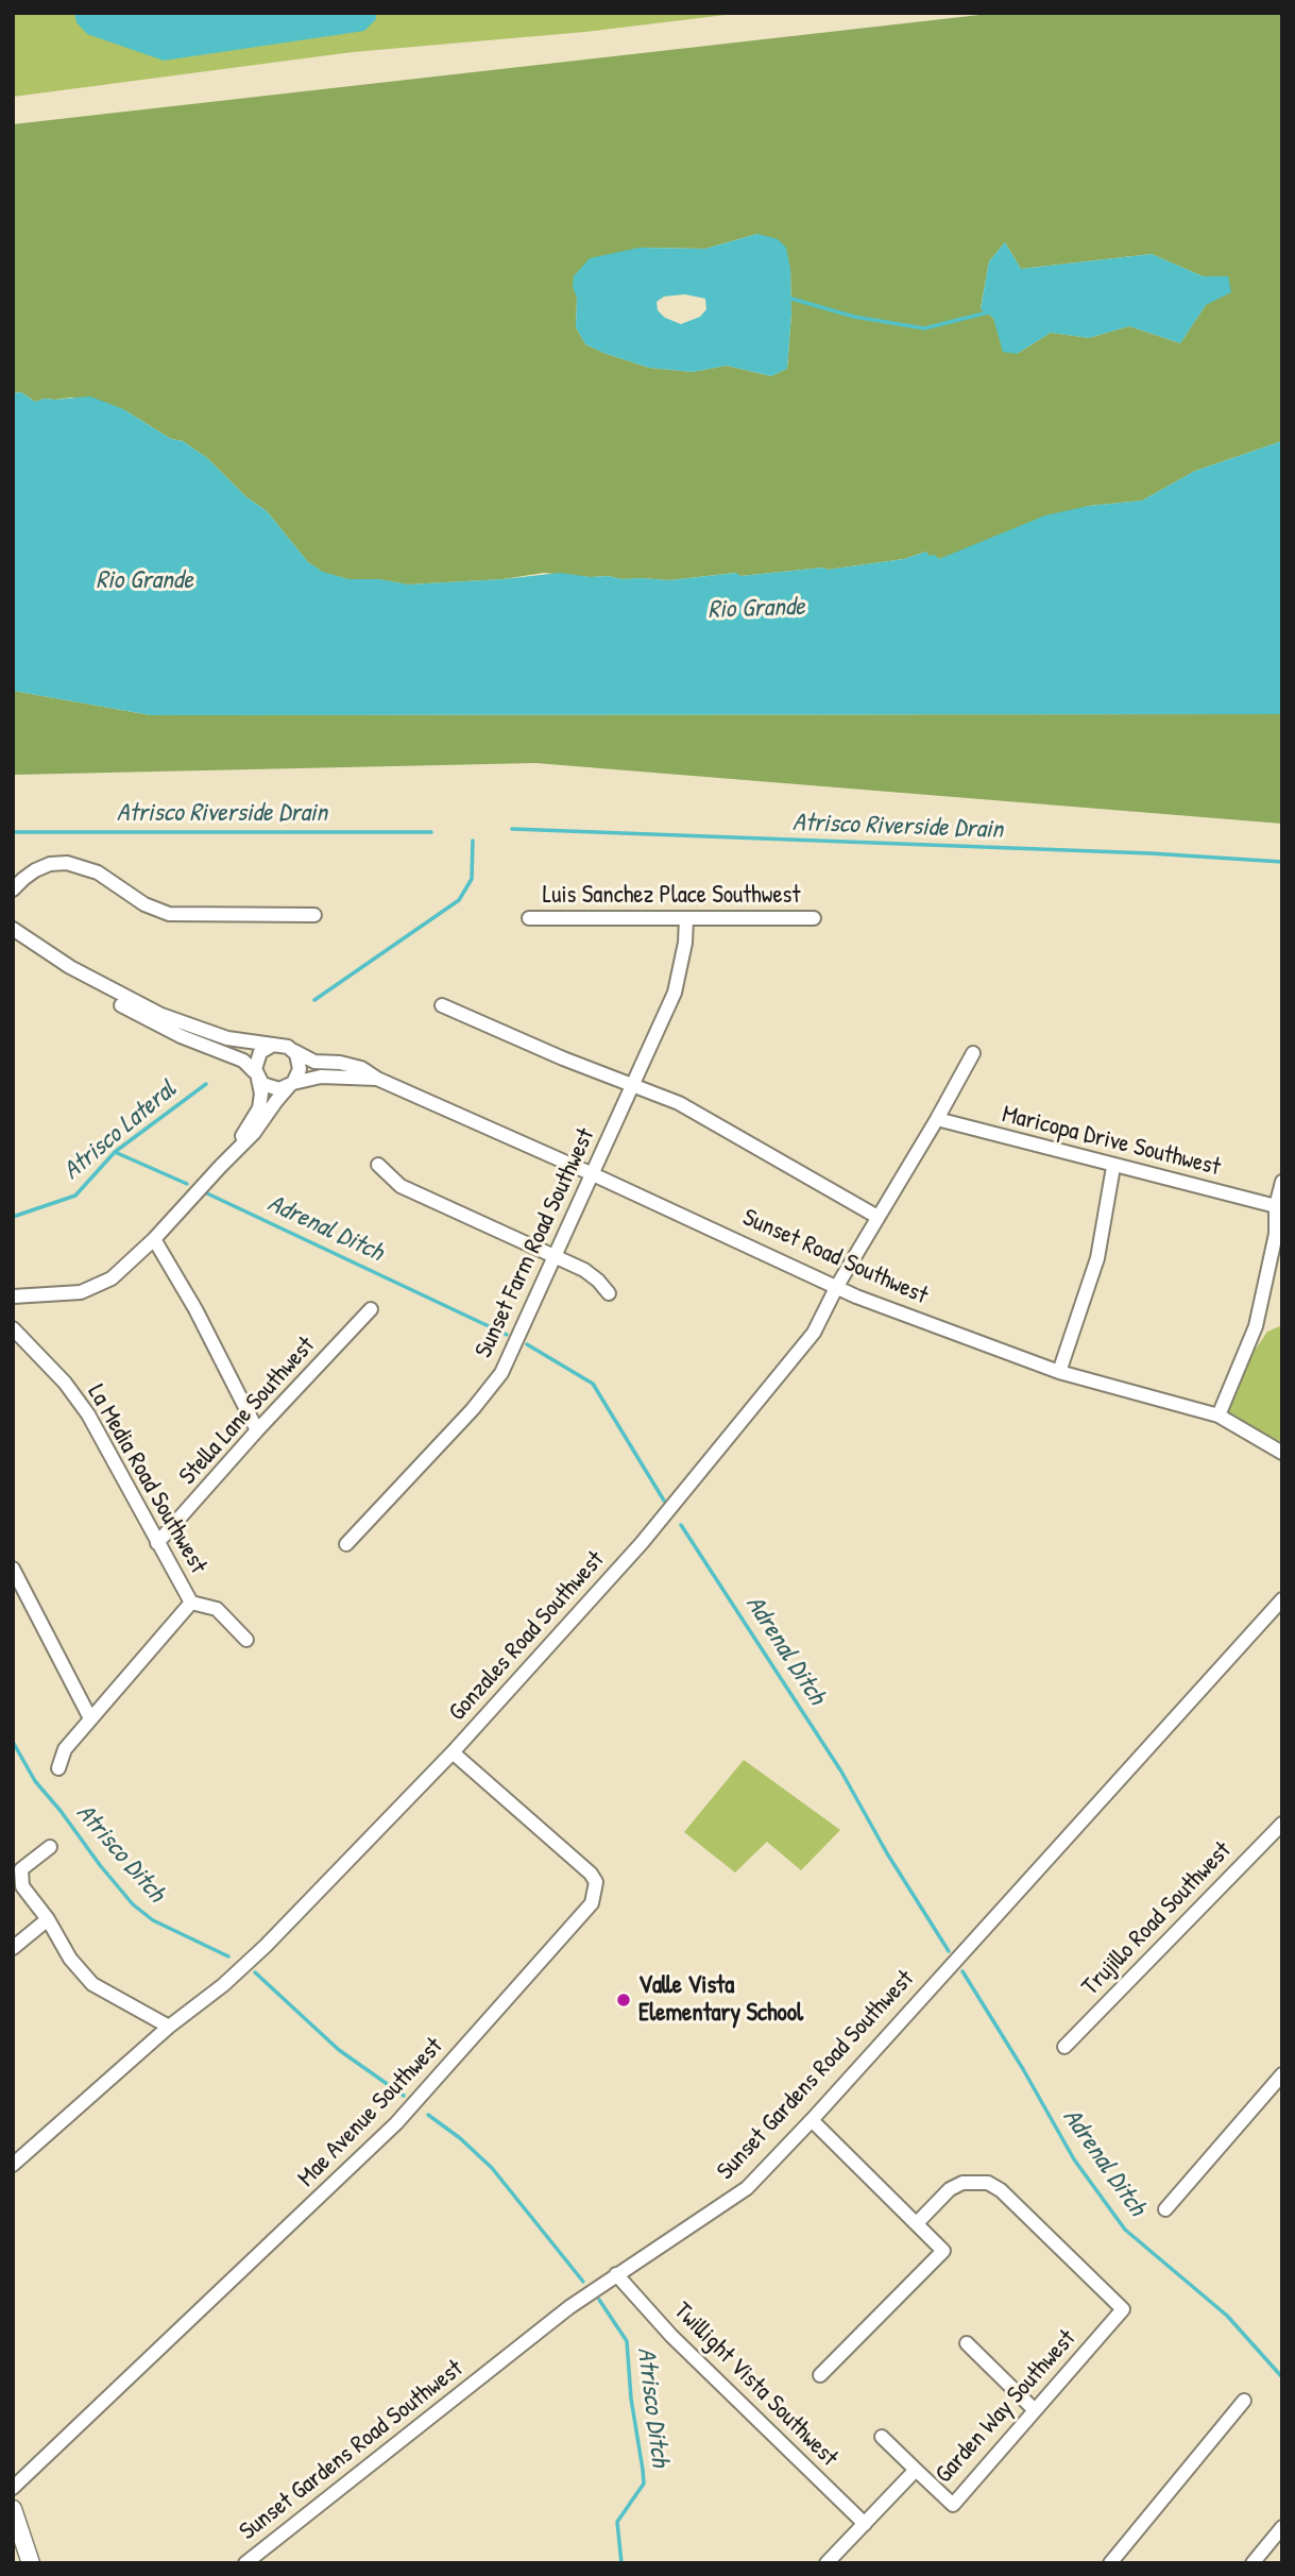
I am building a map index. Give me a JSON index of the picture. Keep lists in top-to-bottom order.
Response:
{
  "streets": {
    "street": [
      "Luis Sanchez Place Southwest",
      "Maricopa Drive Southwest",
      "Sunset Farm Road Southwest",
      "Sunset Road Southwest",
      "Stella Lane Southwest",
      "La Media Road Southwest",
      "Gonzales Road Southwest",
      "Trujillo Road Southwest",
      "Sunset Gardens Road Southwest",
      "Mae Avenue Southwest",
      "Twillight Vista Southwest",
      "Garden Way Southwest"
    ]
  },
  "crossings": [
    ["Luis Sanchez Place Southwest", "Sunset Farm Road Southwest"],
    ["Maricopa Drive Southwest", "Gonzales Road Southwest"],
    ["Sunset Farm Road Southwest", "Sunset Road Southwest"],
    ["Sunset Road Southwest", "Gonzales Road Southwest"],
    ["Stella Lane Southwest", "La Media Road Southwest"],
    ["Gonzales Road Southwest", "Mae Avenue Southwest"],
    ["Sunset Gardens Road Southwest", "Twillight Vista Southwest"],
    ["Twillight Vista Southwest", "Garden Way Southwest"]
  ],
  "water": [
    "Rio Grande",
    "Atrisco Riverside Drain",
    "Atrisco Lateral",
    "Adrenal Ditch",
    "Atrisco Ditch"
  ],
  "places": ["Valle Vista Elementary School"]
}
